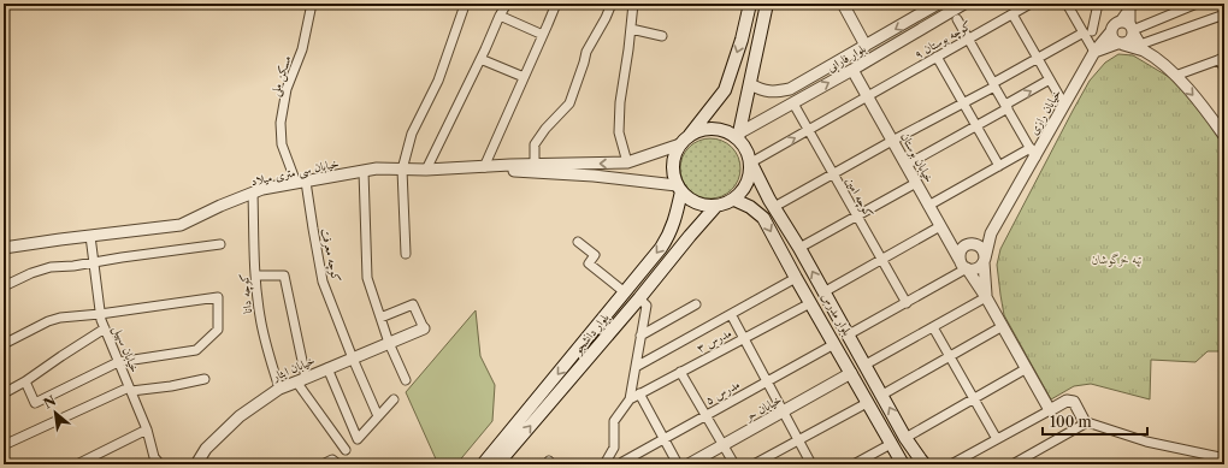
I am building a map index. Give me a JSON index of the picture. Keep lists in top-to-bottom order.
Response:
{
  "streets": {
    "main road": ["بلوار مدرس", "بلوار دانشجو"],
    "street": [
      "کوچه بوستان ۹",
      "بلوار فارابی",
      "مسکن ملی",
      "خیابان رازی",
      "خیابان بوستان",
      "خیابان سی متری میلاد",
      "کوچه امین",
      "کوچه معرفت",
      "کوچه دانا",
      "مدرس ۳",
      "خیابان سهیل",
      "خیابان ایثار",
      "مدرس ۵",
      "خیابان حر"
    ]
  },
  "crossings": [
    ["کوچه بوستان ۹", "بلوار فارابی"],
    ["کوچه بوستان ۹", "خیابان بوستان"],
    ["کوچه بوستان ۹", "خیابان سی متری میلاد"],
    ["کوچه بوستان ۹", "کوچه امین"],
    ["کوچه بوستان ۹", "بلوار مدرس"],
    ["کوچه بوستان ۹", "بلوار دانشجو"],
    ["بلوار فارابی", "خیابان بوستان"],
    ["بلوار فارابی", "خیابان سی متری میلاد"],
    ["بلوار فارابی", "کوچه امین"],
    ["بلوار فارابی", "بلوار مدرس"],
    ["بلوار فارابی", "بلوار دانشجو"],
    ["مسکن ملی", "خیابان سی متری میلاد"],
    ["مسکن ملی", "کوچه معرفت"],
    ["خیابان رازی", "خیابان بوستان"],
    ["خیابان سی متری میلاد", "کوچه معرفت"],
    ["خیابان سی متری میلاد", "کوچه دانا"],
    ["خیابان سی متری میلاد", "بلوار مدرس"],
    ["خیابان سی متری میلاد", "بلوار دانشجو"],
    ["خیابان سی متری میلاد", "خیابان سهیل"],
    ["کوچه معرفت", "خیابان ایثار"],
    ["کوچه دانا", "خیابان ایثار"],
    ["بلوار مدرس", "بلوار دانشجو"],
    ["بلوار مدرس", "مدرس ۳"],
    ["بلوار مدرس", "مدرس ۵"],
    ["بلوار مدرس", "خیابان حر"]
  ],
  "parks": ["تپه خرگوشان"],
  "scale_bar": "100 m",
  "north": "top left"
}
